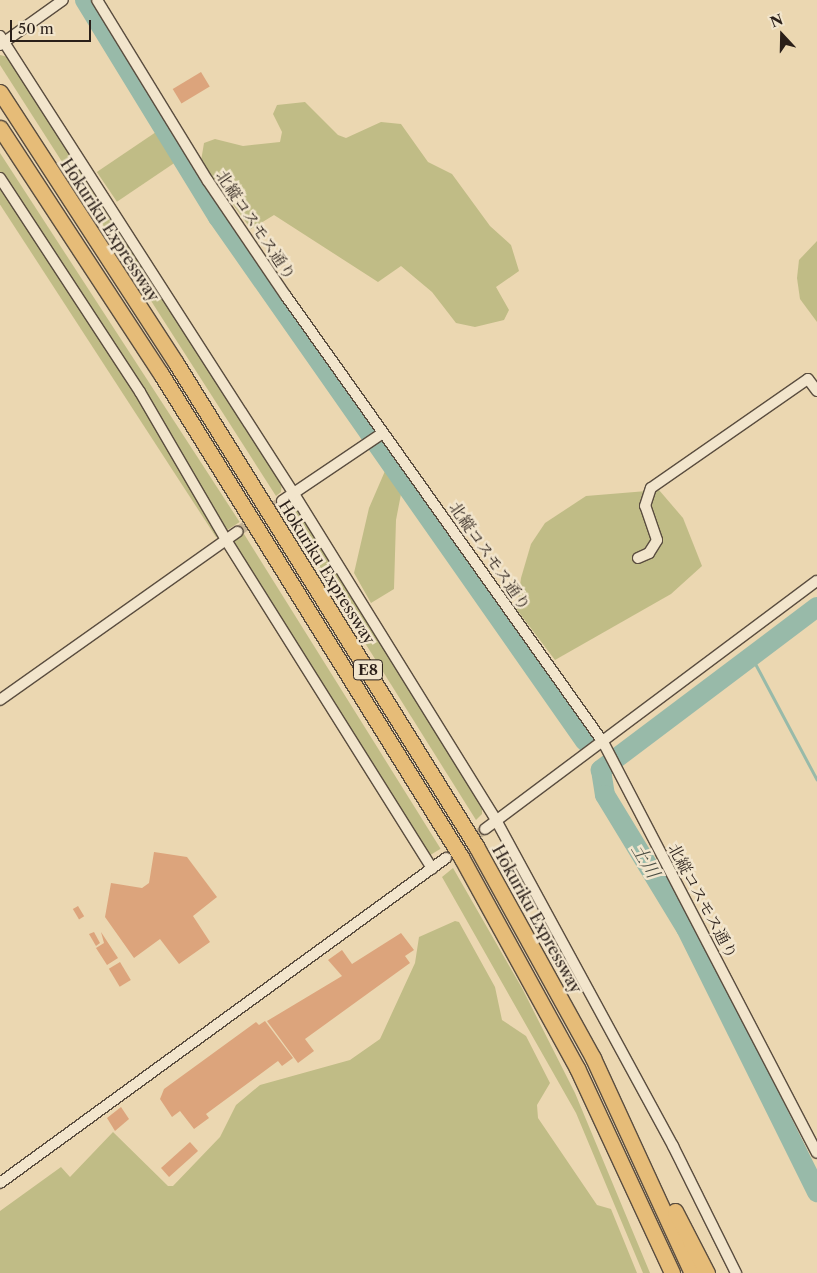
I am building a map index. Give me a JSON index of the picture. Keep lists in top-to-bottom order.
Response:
{
  "streets": {
    "highway": ["Hokuriku Expressway", "E8"],
    "street": ["北縦コスモス通り"]
  },
  "water": ["土川"],
  "scale_bar": "50 m",
  "north": "top"
}
